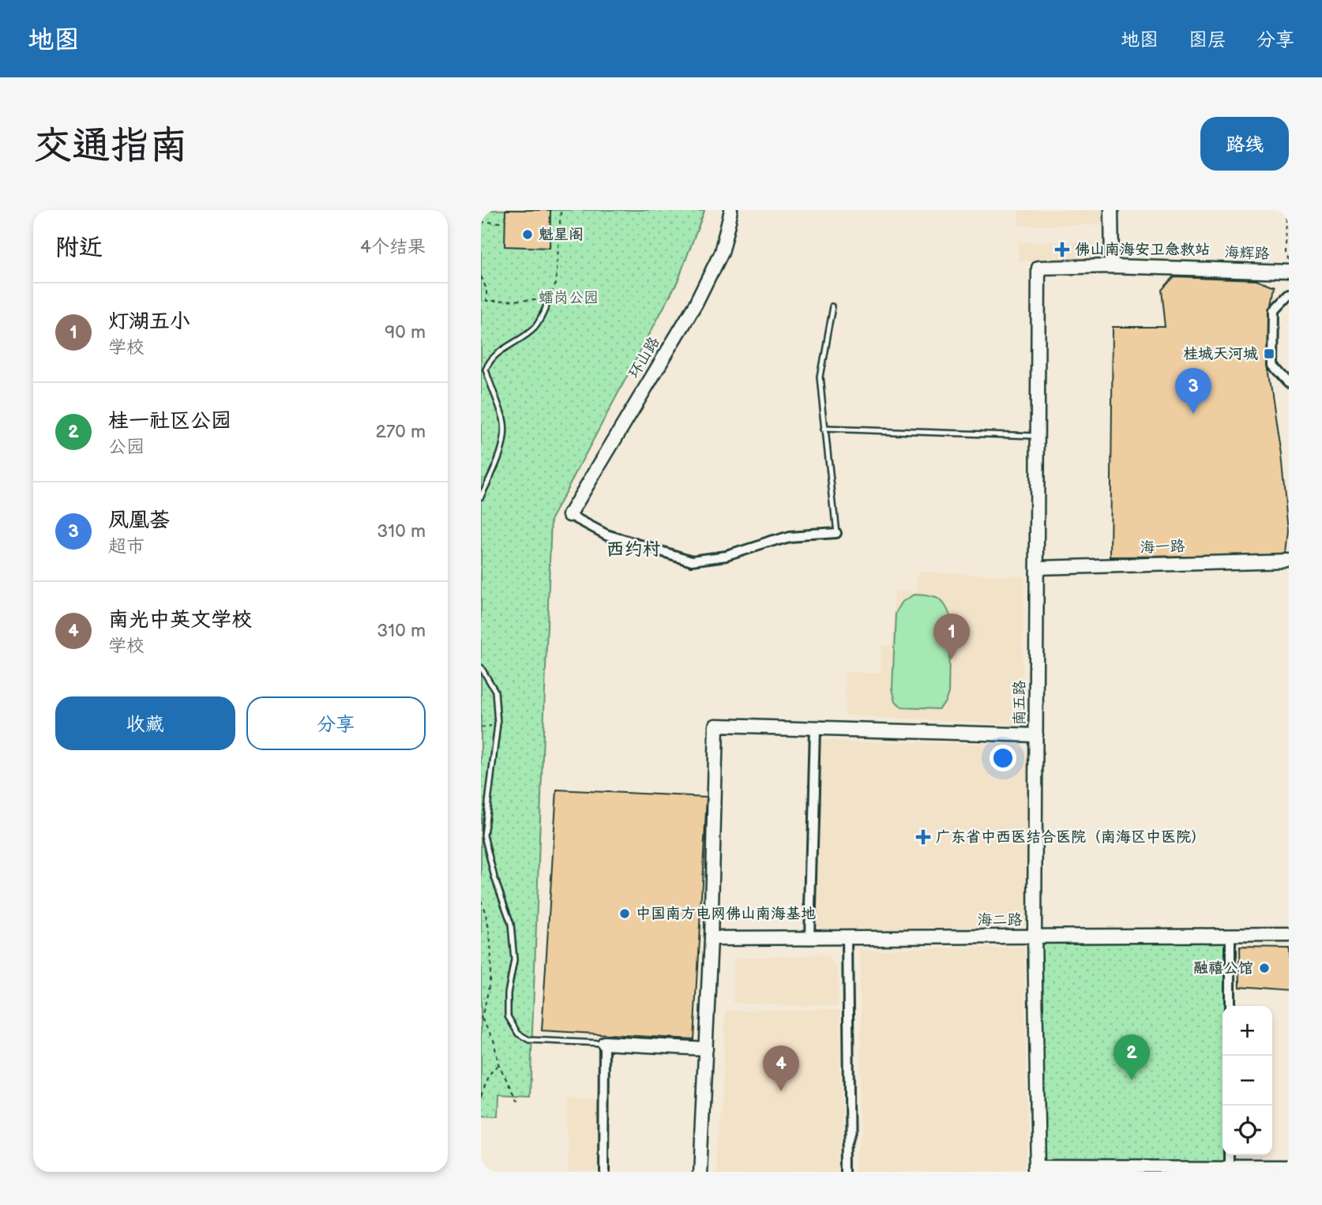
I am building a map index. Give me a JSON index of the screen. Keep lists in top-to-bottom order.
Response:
{
  "streets": {
    "street": [
      "海辉路",
      "环山路",
      "海一路",
      "南五路",
      "海二路"
    ]
  },
  "crossings": [
    ["海辉路", "南五路"],
    ["海一路", "南五路"],
    ["南五路", "海二路"]
  ],
  "districts": ["西约村"],
  "parks": ["𧒽岗公园"],
  "places": {
    "other": ["魁星阁", "中国南方电网佛山南海基地", "融禧公馆"],
    "health": ["佛山南海安卫急救站", "广东省中西医结合医院（南海区中医院）"],
    "transit": ["桂城天河城"]
  },
  "page": {
    "header": "地图",
    "nav": ["地图", "图层", "分享"],
    "buttons": [
      "路线",
      ["收藏", "分享"]
    ],
    "title": "交通指南",
    "heading": ["附近", "4个结果"],
    "list": [
      {
        "mark": "1",
        "name": "灯湖五小",
        "note": "学校",
        "value": "90 m"
      },
      {
        "mark": "2",
        "name": "桂一社区公园",
        "note": "公园",
        "value": "270 m"
      },
      {
        "mark": "3",
        "name": "凤凰荟",
        "note": "超市",
        "value": "310 m"
      },
      {
        "mark": "4",
        "name": "南光中英文学校",
        "note": "学校",
        "value": "310 m"
      }
    ],
    "pins": [
      "3",
      "1",
      "2",
      "4"
    ],
    "map_buttons": ["+", "−"]
  }
}
